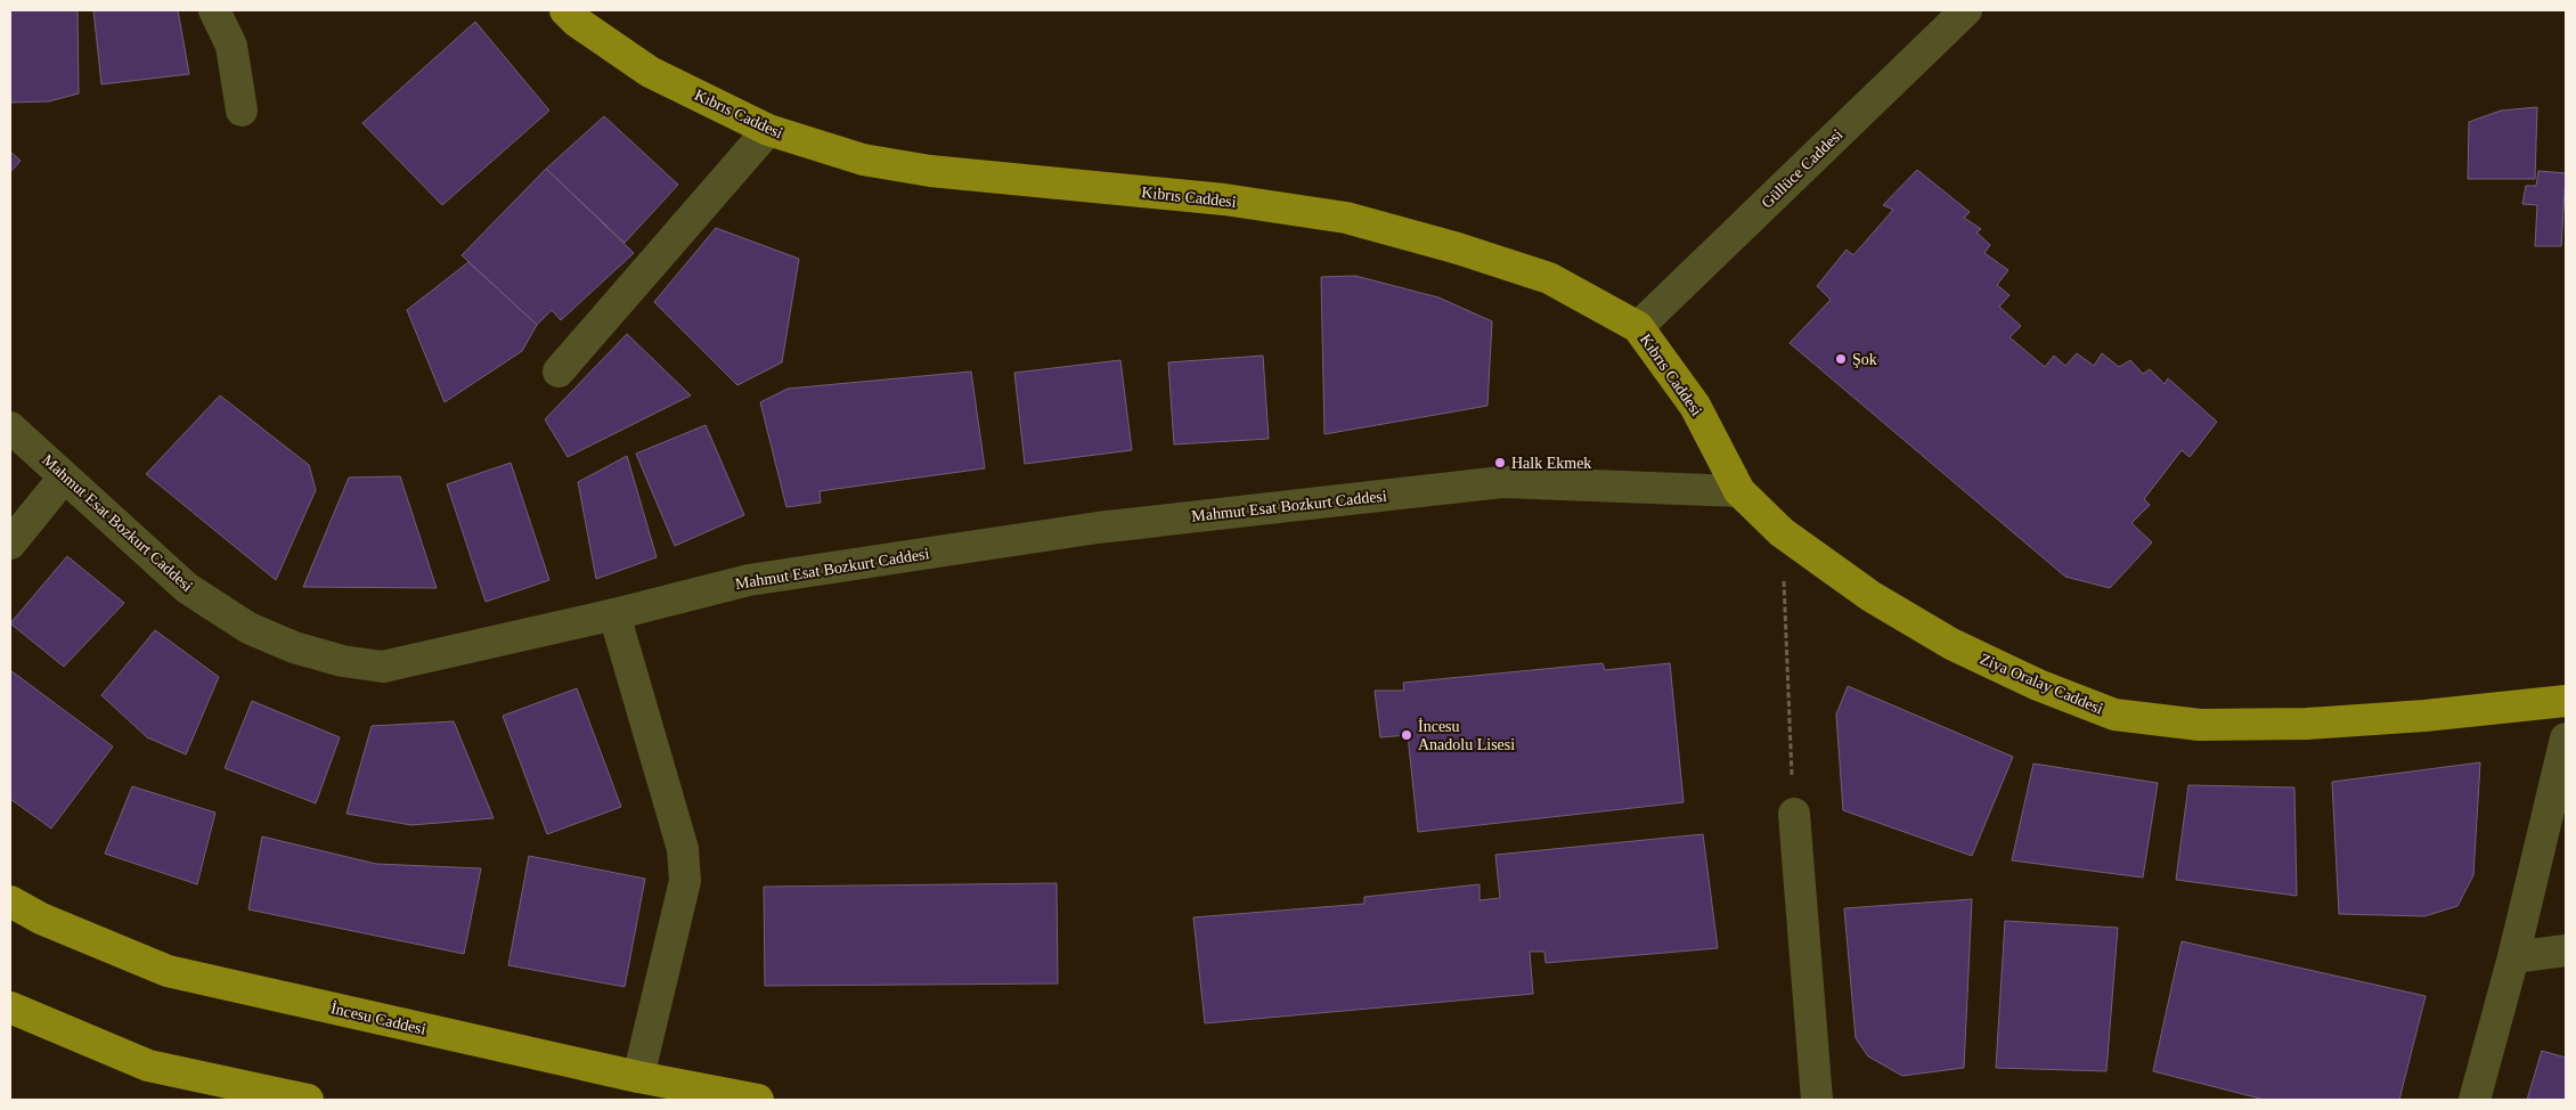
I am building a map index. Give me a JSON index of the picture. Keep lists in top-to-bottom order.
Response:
{
  "streets": {
    "main road": ["Kıbrıs Caddesi", "Ziya Oralay Caddesi", "İncesu Caddesi"],
    "street": ["Güllüce Caddesi", "Mahmut Esat Bozkurt Caddesi"]
  },
  "crossings": [
    ["Kıbrıs Caddesi", "Güllüce Caddesi"],
    ["Kıbrıs Caddesi", "Mahmut Esat Bozkurt Caddesi"],
    ["Kıbrıs Caddesi", "Ziya Oralay Caddesi"],
    ["Mahmut Esat Bozkurt Caddesi", "Ziya Oralay Caddesi"]
  ],
  "places": ["Şok", "Halk Ekmek", "İncesu Anadolu Lisesi"]
}
